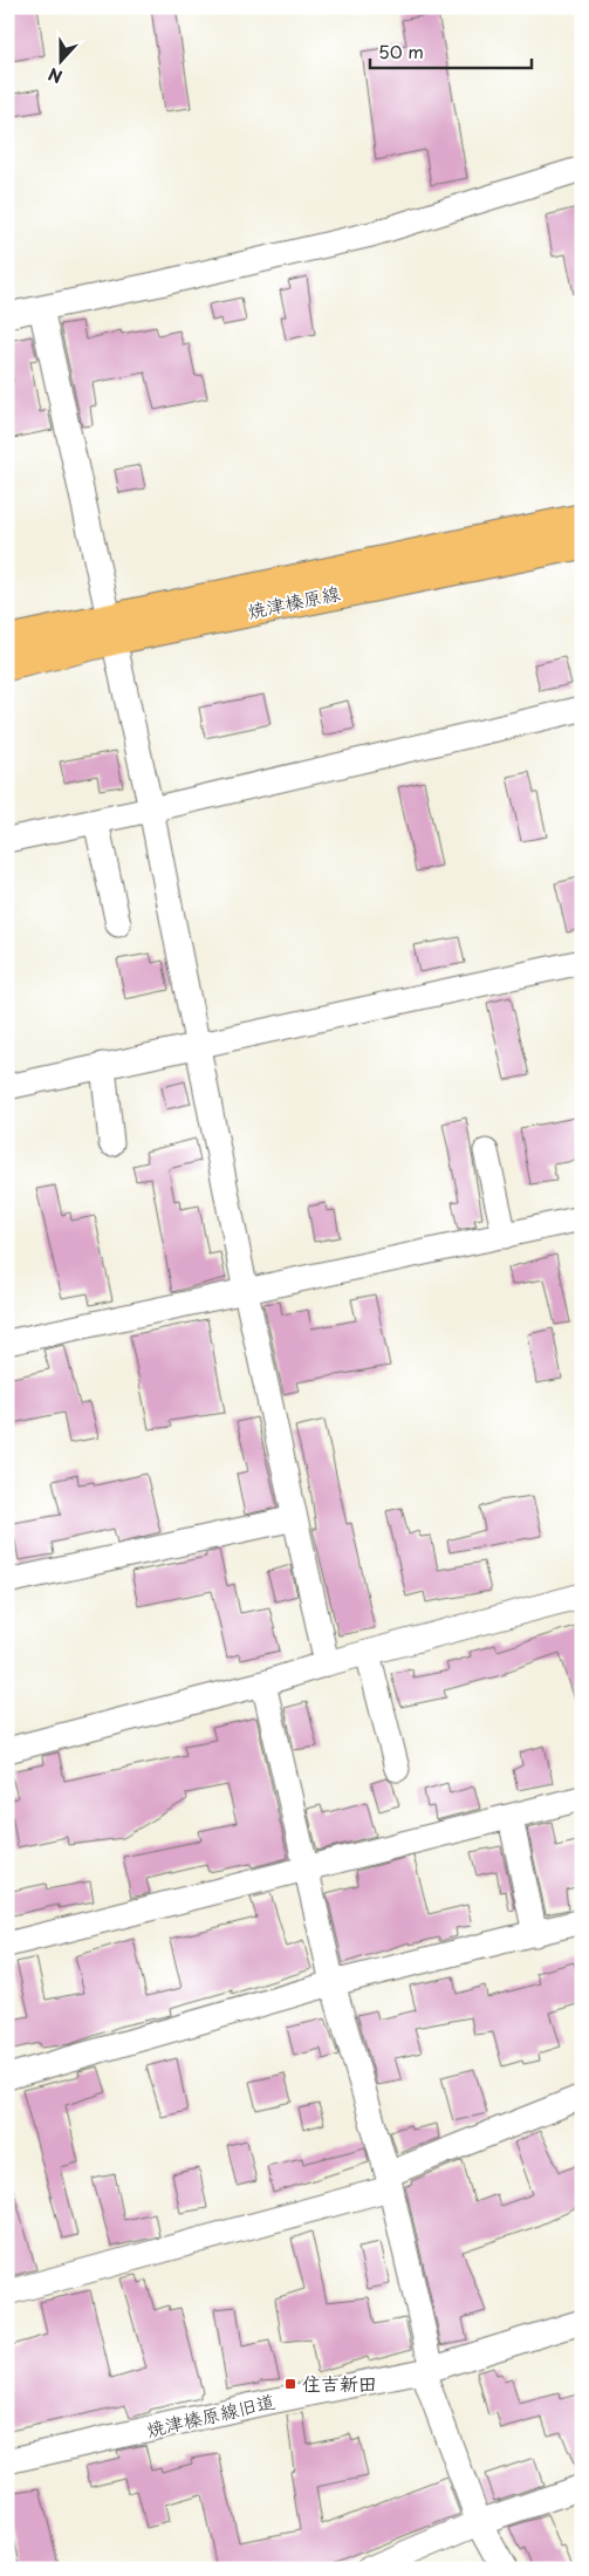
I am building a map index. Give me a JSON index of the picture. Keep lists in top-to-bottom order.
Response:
{
  "streets": {
    "main road": ["焼津榛原線"],
    "street": ["焼津榛原線旧道"]
  },
  "places": {
    "transit": ["住吉新田"]
  },
  "scale_bar": "50 m",
  "north": "bottom"
}
